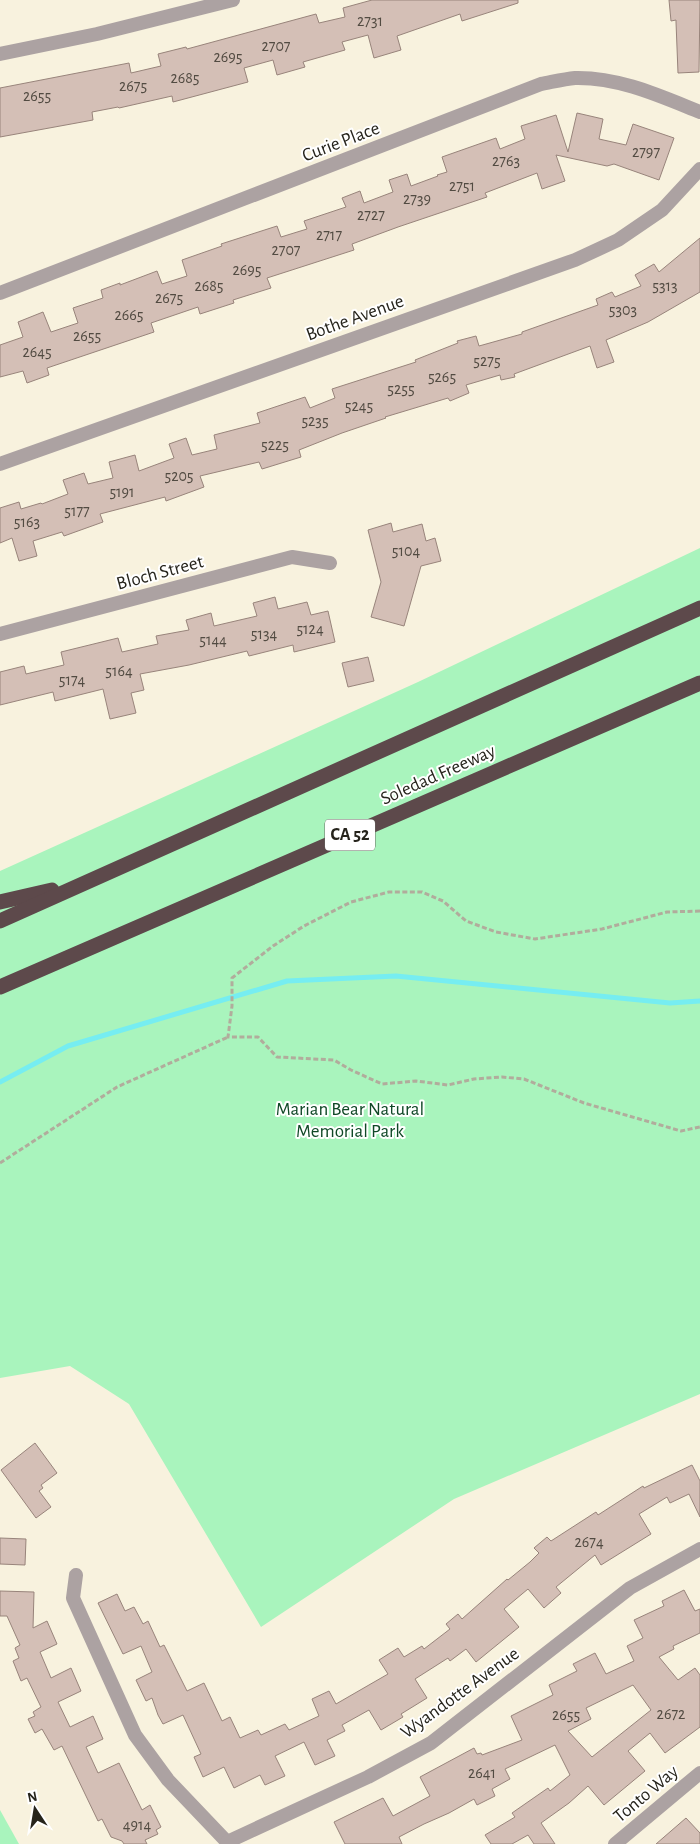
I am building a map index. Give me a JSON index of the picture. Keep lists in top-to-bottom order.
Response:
{
  "streets": {
    "highway": ["Soledad Freeway", "CA 52"],
    "street": [
      "Curie Place",
      "Bothe Avenue",
      "Bloch Street",
      "Wyandotte Avenue",
      "Tonto Way"
    ]
  },
  "parks": ["Marian Bear Natural Memorial Park"],
  "house_numbers": [
    "2731",
    "2707",
    "2695",
    "2685",
    "2675",
    "2655",
    "2797",
    "2763",
    "2751",
    "2739",
    "2727",
    "2717",
    "2707",
    "2695",
    "2685",
    "5313",
    "2675",
    "5303",
    "2665",
    "2655",
    "2645",
    "5275",
    "5265",
    "5255",
    "5245",
    "5235",
    "5225",
    "5205",
    "5191",
    "5177",
    "5163",
    "5104",
    "5124",
    "5134",
    "5144",
    "5164",
    "5174",
    "2674",
    "2672",
    "2655",
    "2641",
    "4914"
  ],
  "north": "top"
}
